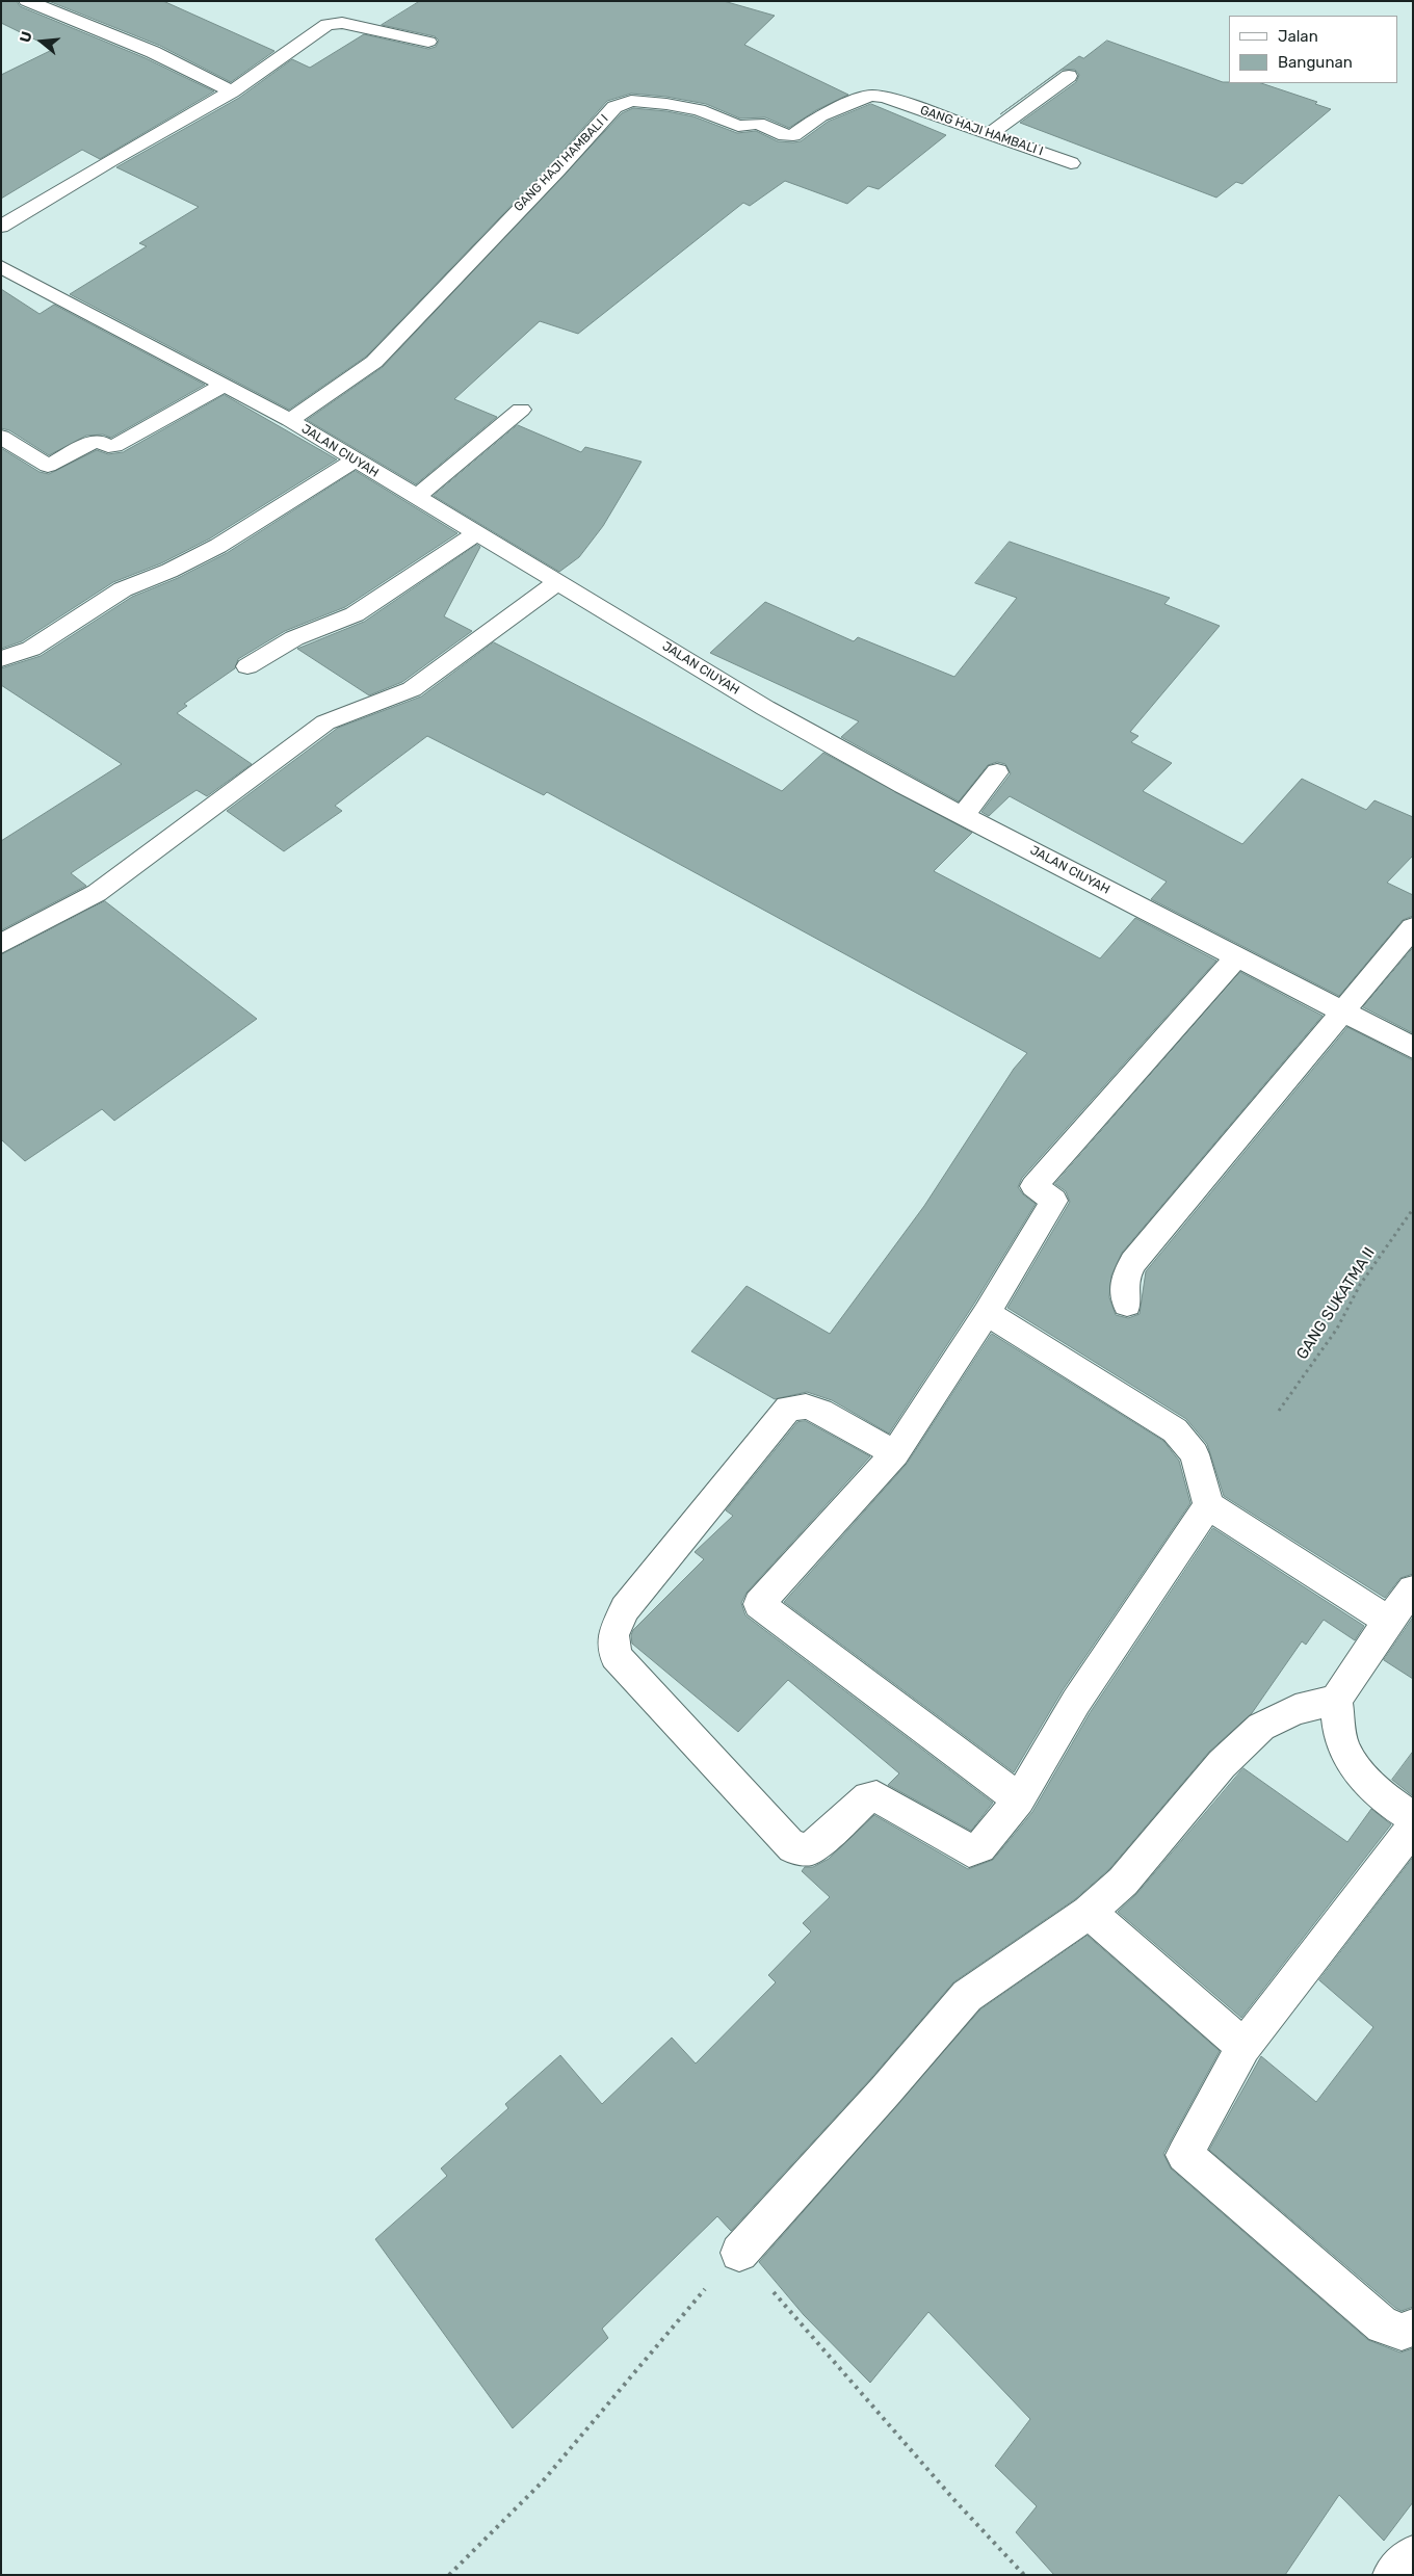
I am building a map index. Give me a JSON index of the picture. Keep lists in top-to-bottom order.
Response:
{
  "streets": {
    "street": ["GANG HAJI HAMBALI I", "JALAN CIUYAH"],
    "path": ["GANG SUKATMA II"]
  },
  "crossings": [
    ["GANG HAJI HAMBALI I", "JALAN CIUYAH"]
  ],
  "legend": ["Jalan", "Bangunan"],
  "north": "left"
}
